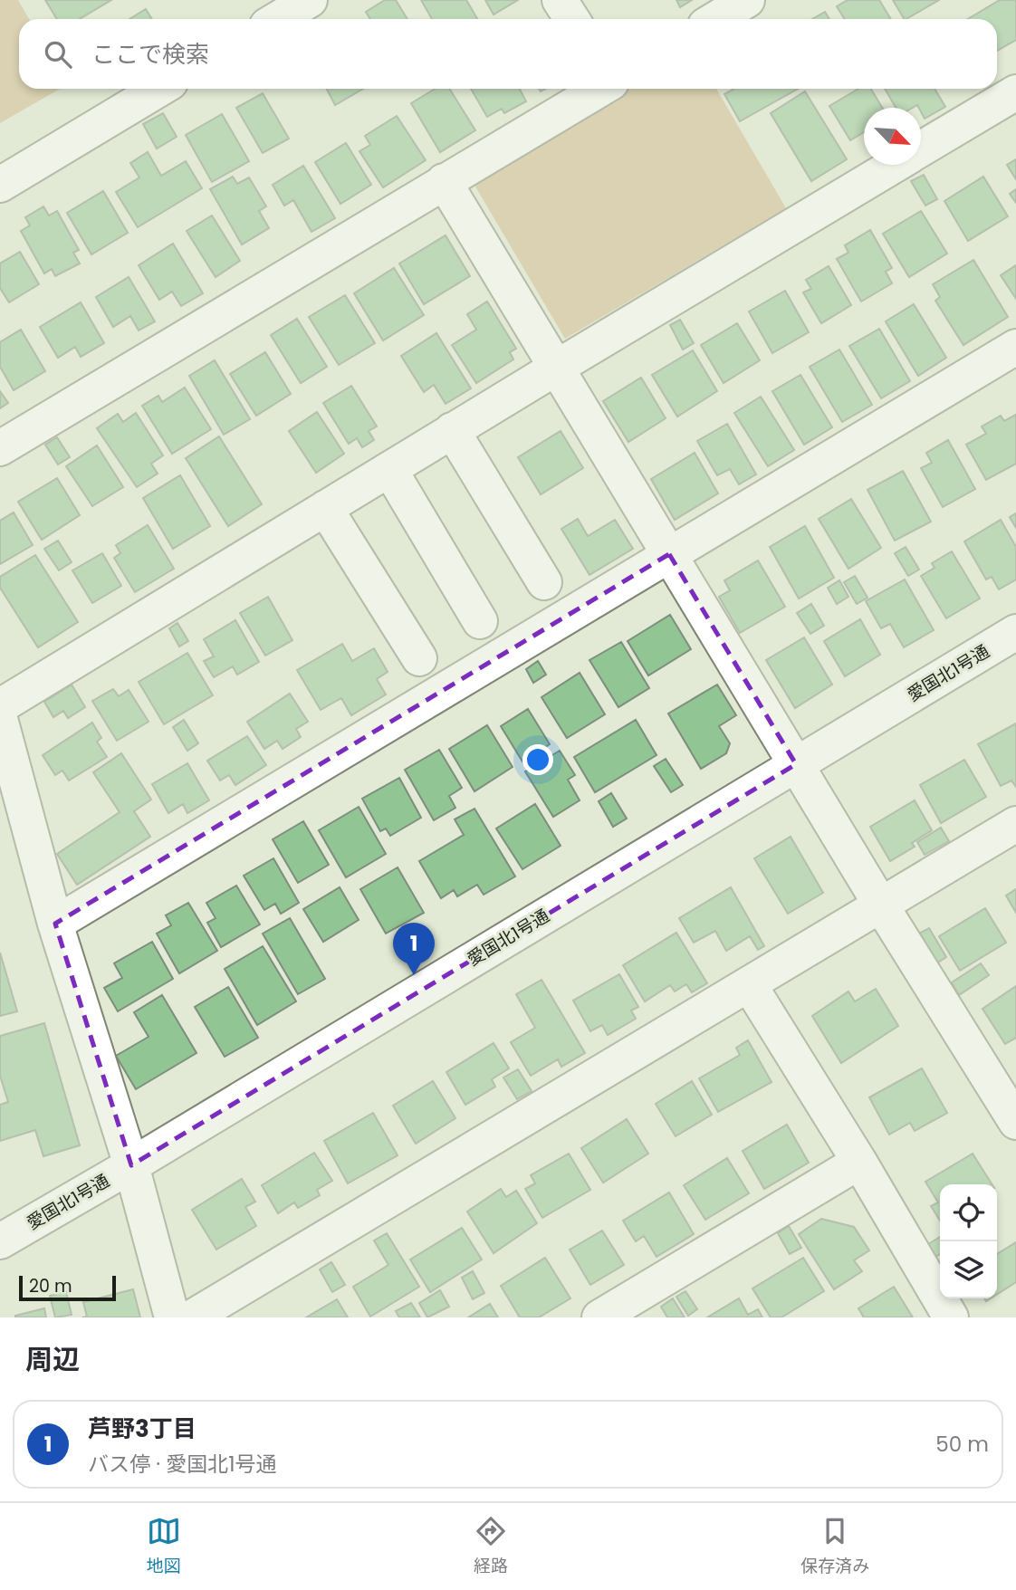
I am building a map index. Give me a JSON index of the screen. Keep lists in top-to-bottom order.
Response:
{
  "streets": {
    "street": ["愛国北1号通"]
  },
  "scale_bar": "20 m",
  "north": "bottom right",
  "page": {
    "search": "ここで検索",
    "pins": "1",
    "scale": "20 m",
    "heading": "周辺",
    "list": [
      {
        "mark": "1",
        "name": "芦野3丁目",
        "note": "バス停 · 愛国北1号通",
        "value": "50 m"
      }
    ],
    "nav": ["地図", "経路", "保存済み"]
  }
}
